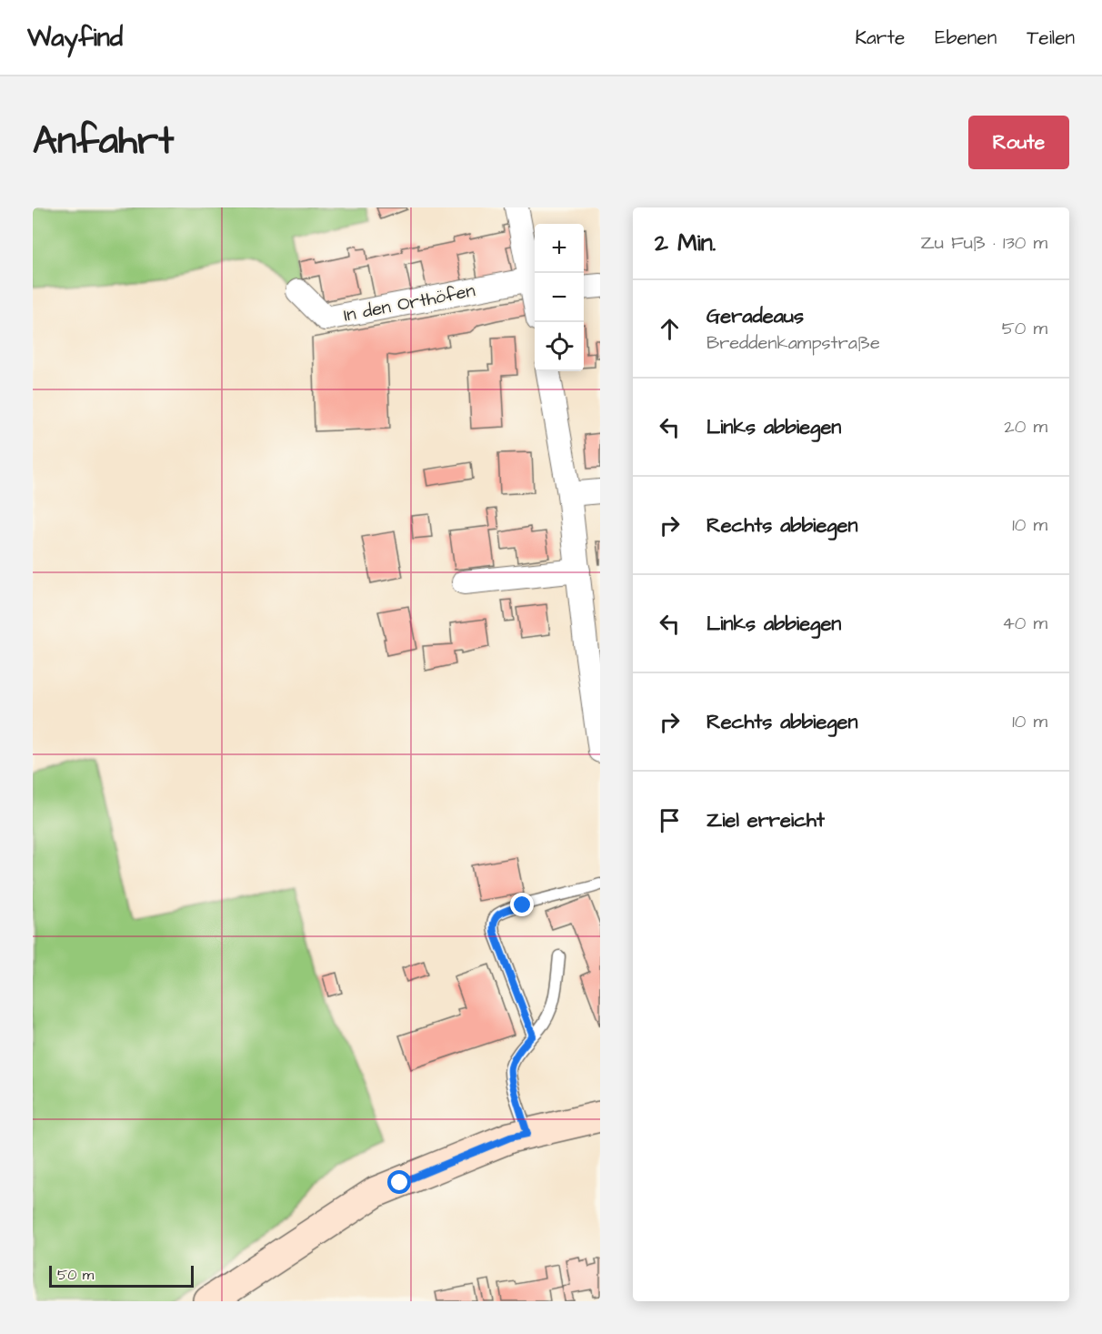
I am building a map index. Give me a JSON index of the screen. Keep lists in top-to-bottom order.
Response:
{
  "streets": {
    "street": ["In den Orthöfen"]
  },
  "scale_bar": "50 m",
  "page": {
    "header": "Wayfind",
    "nav": ["Karte", "Ebenen", "Teilen"],
    "title": "Anfahrt",
    "buttons": "Route",
    "heading": ["2 Min.", "Zu Fuß · 130 m"],
    "map_buttons": ["+", "−"],
    "list": [
      ["Geradeaus", "Breddenkampstraße", "50 m"],
      ["Links abbiegen", "20 m"],
      ["Rechts abbiegen", "10 m"],
      ["Links abbiegen", "40 m"],
      ["Rechts abbiegen", "10 m"],
      "Ziel erreicht"
    ],
    "scale": "50 m"
  }
}
